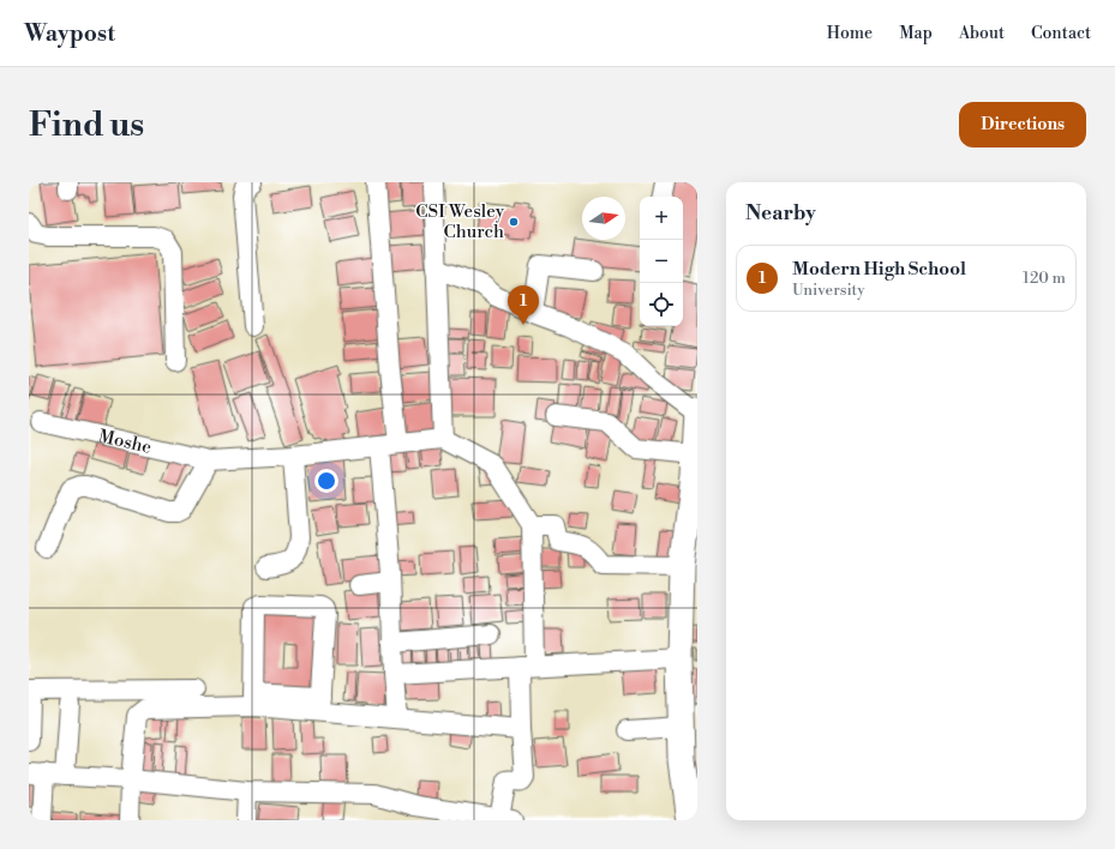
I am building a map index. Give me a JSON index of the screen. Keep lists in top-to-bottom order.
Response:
{
  "streets": {
    "street": ["Moshe"]
  },
  "places": ["CSI Wesley Church"],
  "north": "right",
  "page": {
    "header": "Waypost",
    "nav": [
      "Home",
      "Map",
      "About",
      "Contact"
    ],
    "buttons": "Directions",
    "title": "Find us",
    "heading": "Nearby",
    "map_buttons": ["+", "−"],
    "list": [
      {
        "mark": "1",
        "name": "Modern High School",
        "note": "University",
        "value": "120 m"
      }
    ],
    "pins": "1"
  }
}
